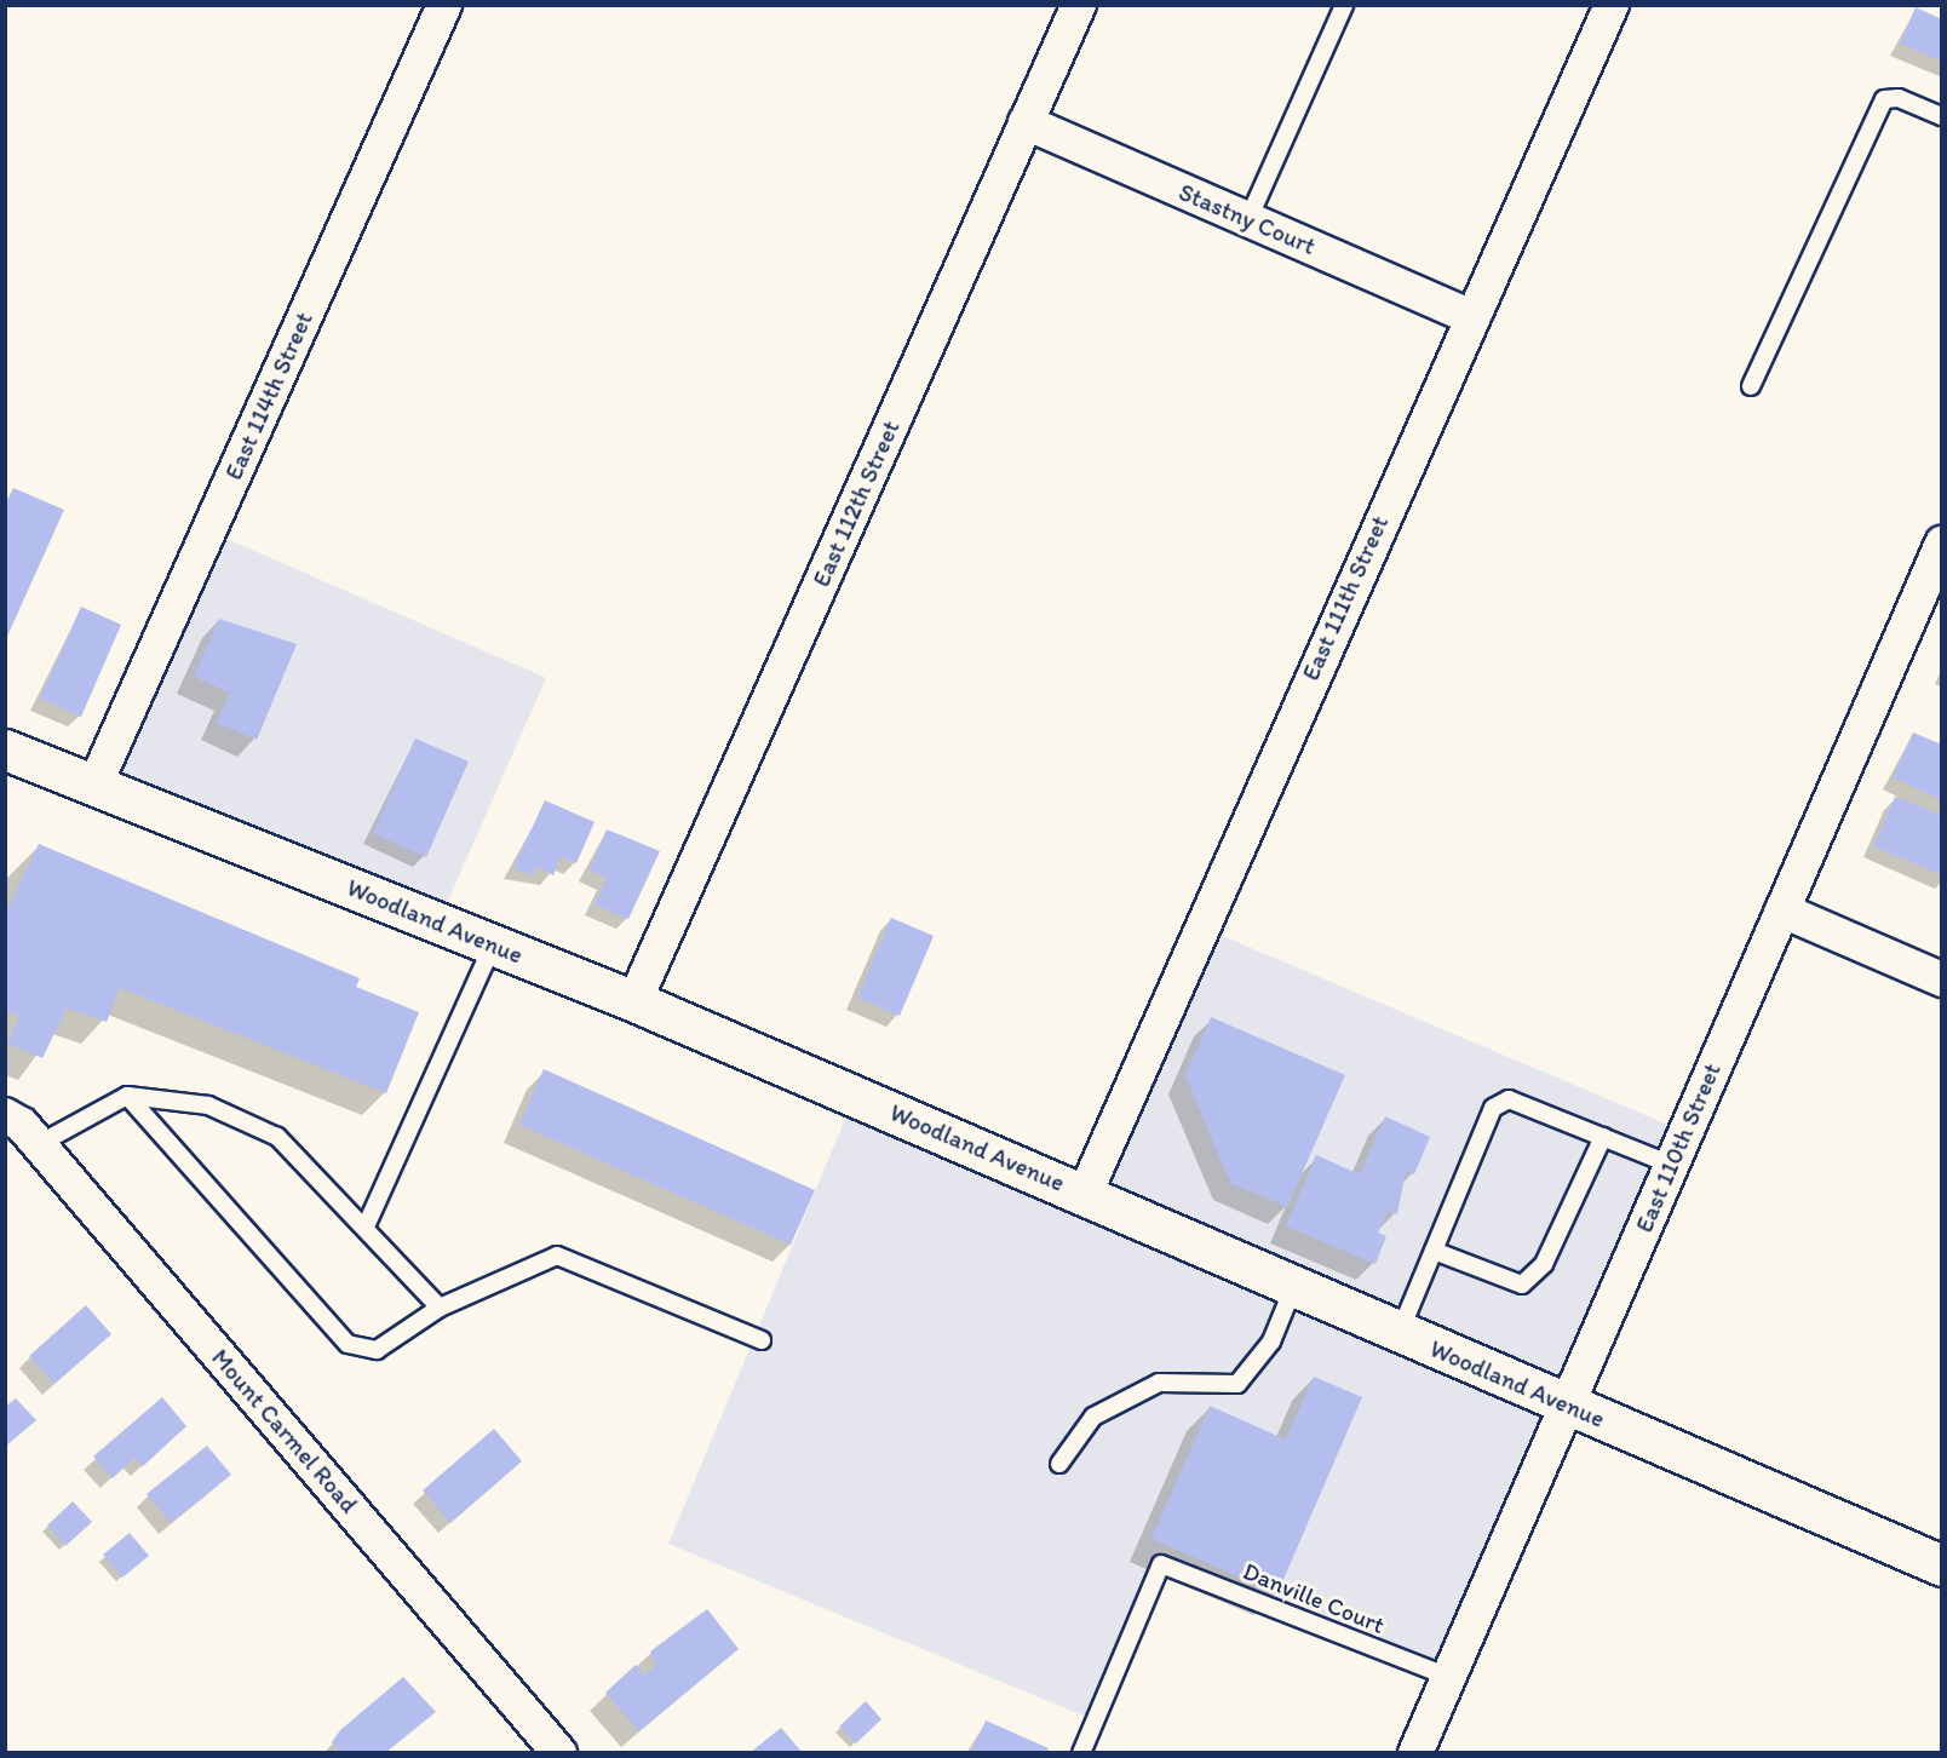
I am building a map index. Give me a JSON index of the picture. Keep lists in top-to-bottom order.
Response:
{
  "streets": {
    "main road": ["Woodland Avenue"],
    "street": [
      "Stastny Court",
      "East 114th Street",
      "East 112th Street",
      "East 111th Street",
      "East 110th Street",
      "Mount Carmel Road"
    ],
    "lane": ["Danville Court"]
  },
  "crossings": [
    ["Stastny Court", "East 112th Street"],
    ["Stastny Court", "East 111th Street"],
    ["East 114th Street", "Woodland Avenue"],
    ["East 112th Street", "Woodland Avenue"],
    ["East 111th Street", "Woodland Avenue"],
    ["Woodland Avenue", "East 110th Street"],
    ["East 110th Street", "Danville Court"]
  ]
}
